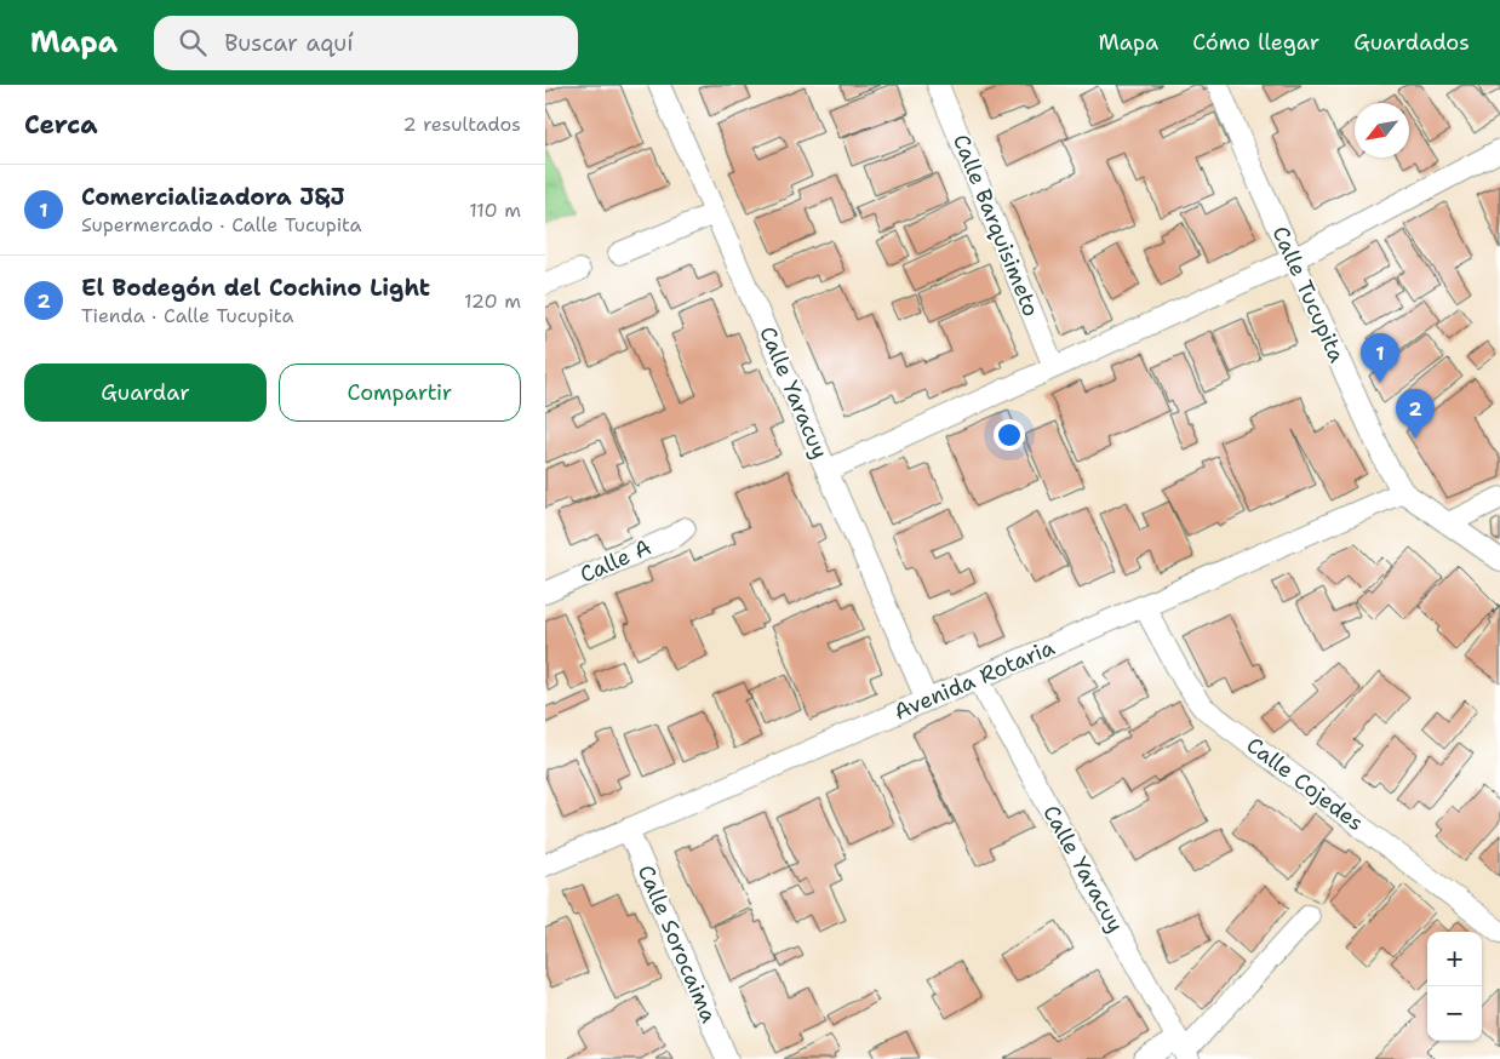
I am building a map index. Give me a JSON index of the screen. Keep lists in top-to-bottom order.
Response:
{
  "streets": {
    "street": [
      "Calle Barquisimeto",
      "Calle Tucupita",
      "Calle Yaracuy",
      "Calle A",
      "Avenida Rotaria",
      "Calle Cojedes",
      "Calle Sorocaima"
    ]
  },
  "crossings": [
    ["Calle Tucupita", "Avenida Rotaria"],
    ["Calle Yaracuy", "Avenida Rotaria"],
    ["Avenida Rotaria", "Calle Cojedes"],
    ["Avenida Rotaria", "Calle Sorocaima"]
  ],
  "north": "bottom left",
  "page": {
    "header": "Mapa",
    "search": "Buscar aquí",
    "nav": ["Mapa", "Cómo llegar", "Guardados"],
    "heading": ["Cerca", "2 resultados"],
    "list": [
      {
        "mark": "1",
        "name": "Comercializadora J&J",
        "note": "Supermercado · Calle Tucupita",
        "value": "110 m"
      },
      {
        "mark": "2",
        "name": "El Bodegón del Cochino Light",
        "note": "Tienda · Calle Tucupita",
        "value": "120 m"
      }
    ],
    "pins": ["1", "2"],
    "buttons": ["Guardar", "Compartir"],
    "map_buttons": ["+", "−"]
  }
}
